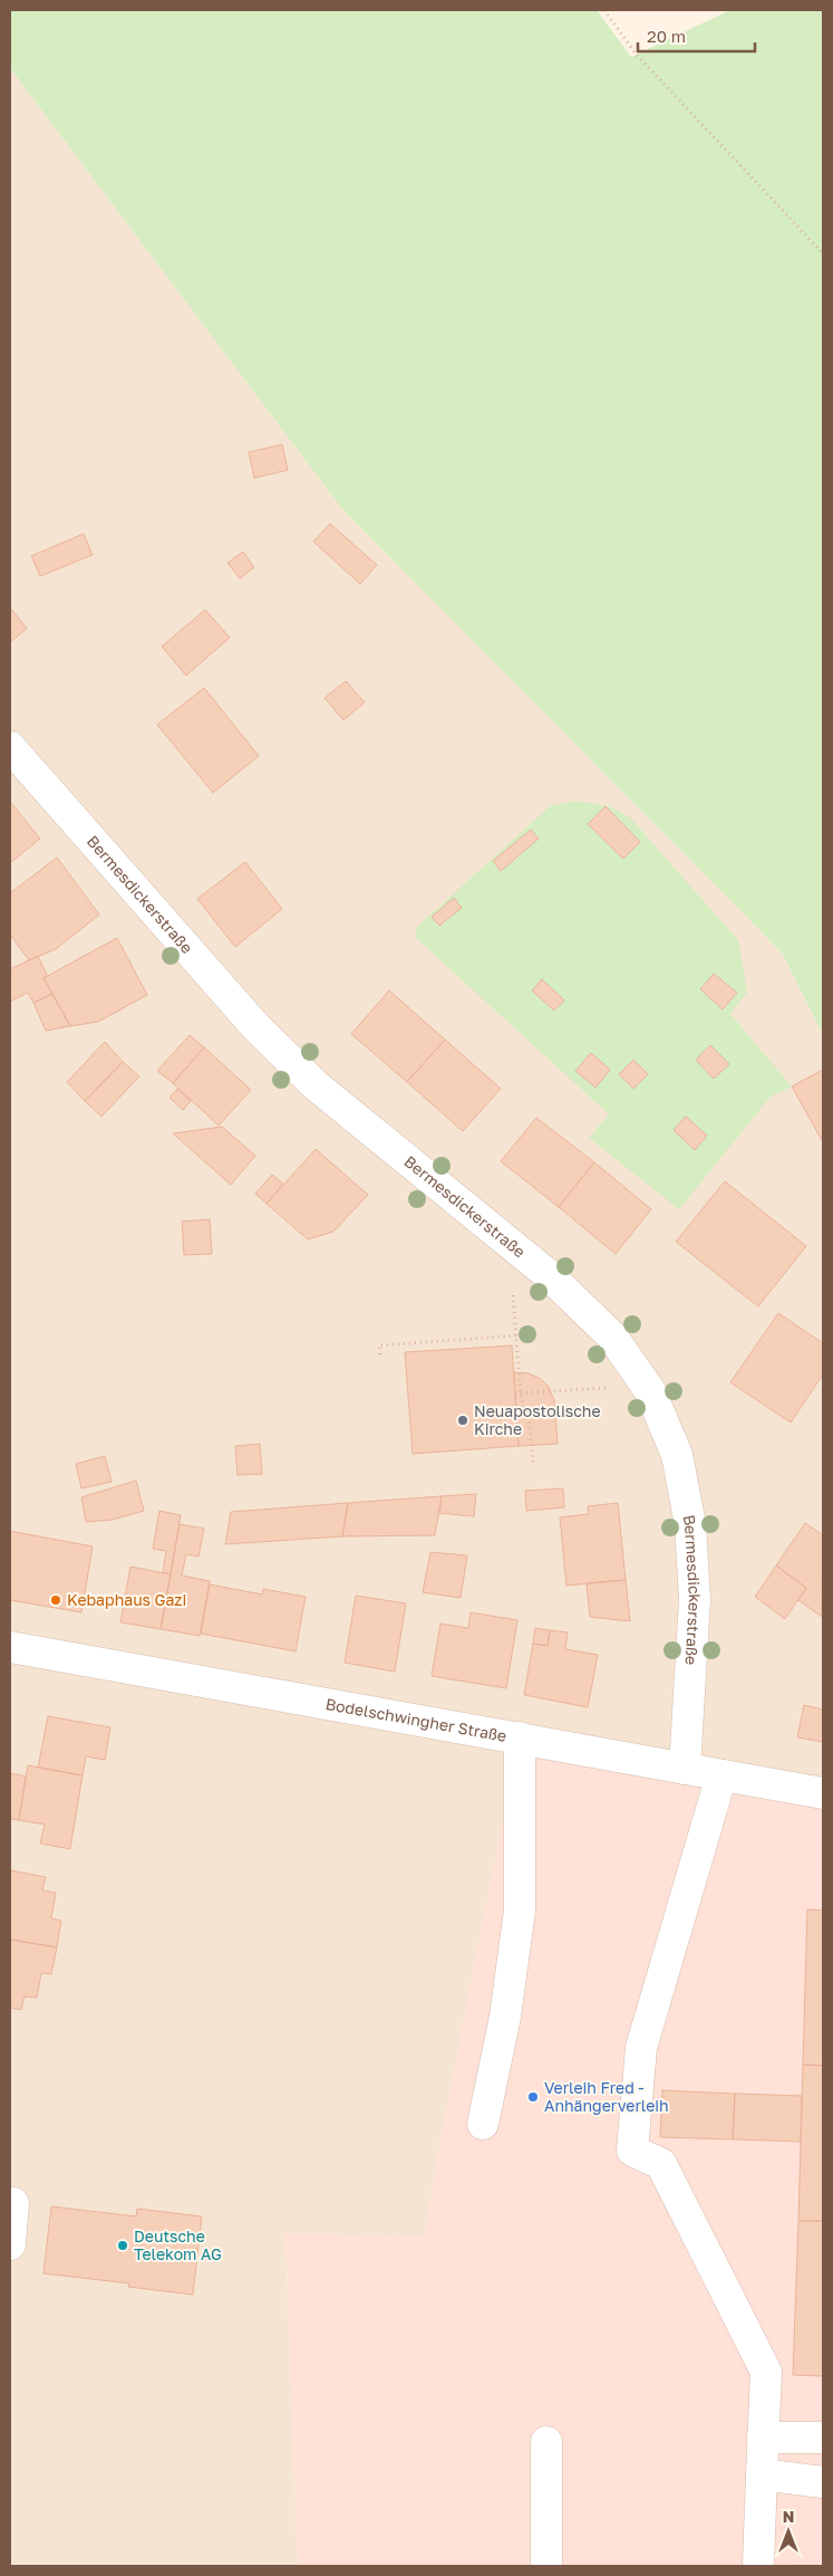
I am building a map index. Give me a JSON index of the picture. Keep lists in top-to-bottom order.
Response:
{
  "streets": {
    "street": ["Bermesdickerstraße", "Bodelschwingher Straße"]
  },
  "crossings": [
    ["Bermesdickerstraße", "Bodelschwingher Straße"]
  ],
  "places": [
    "Neuapostolische Kirche",
    "Kebaphaus Gazi",
    "Verleih Fred - Anhängerverleih",
    "Deutsche Telekom AG"
  ],
  "scale_bar": "20 m",
  "north": "top"
}
